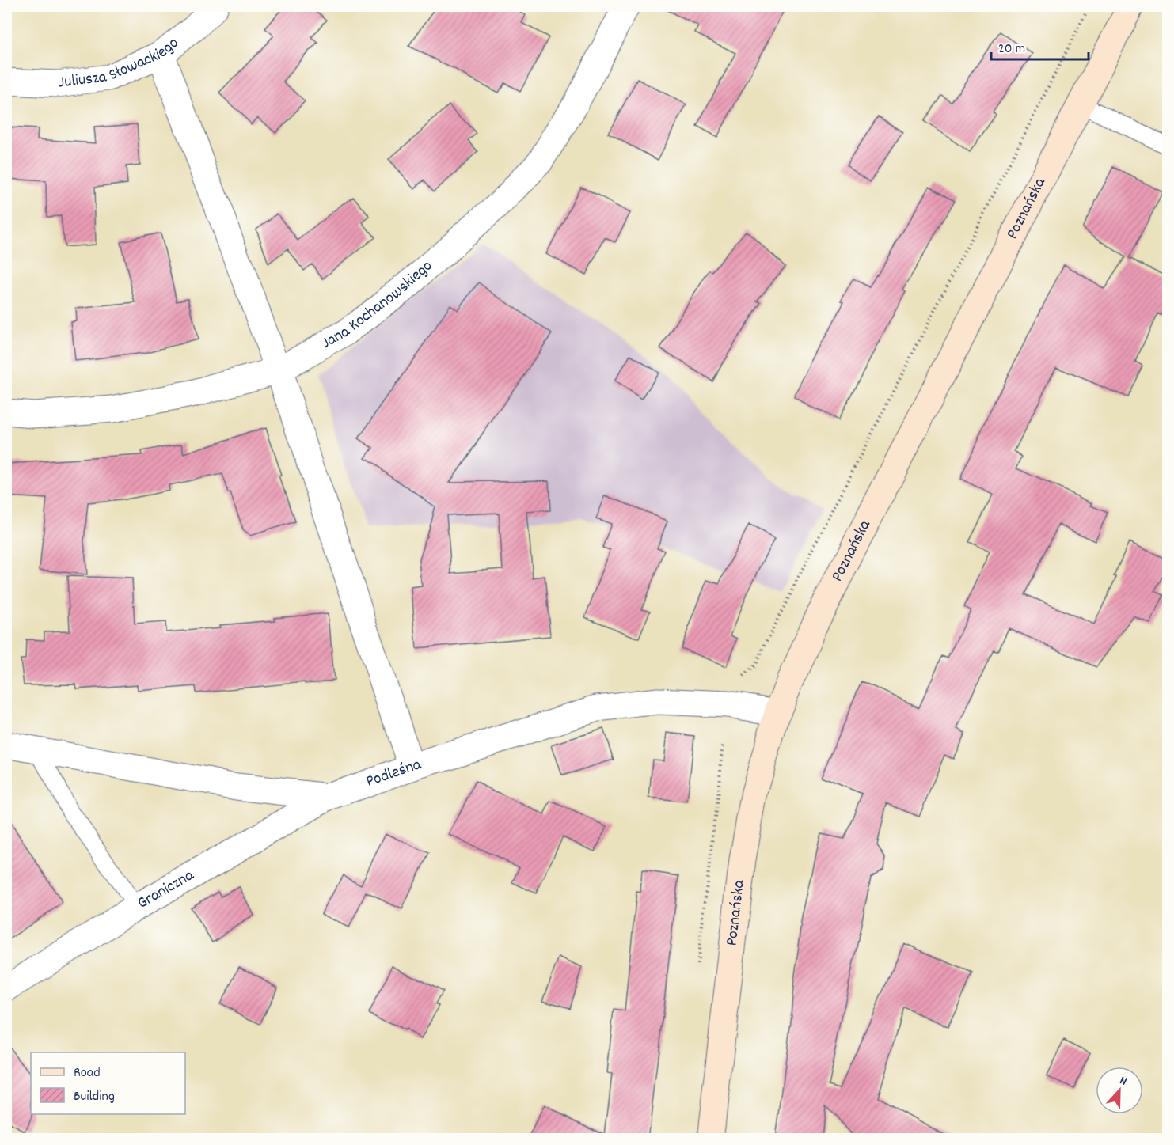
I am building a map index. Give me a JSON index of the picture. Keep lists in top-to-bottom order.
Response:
{
  "streets": {
    "street": [
      "Juliusza Słowackiego",
      "Poznańska",
      "Jana Kochanowskiego",
      "Podleśna",
      "Graniczna"
    ]
  },
  "crossings": [
    ["Poznańska", "Podleśna"],
    ["Podleśna", "Graniczna"]
  ],
  "legend": ["Road", "Building"],
  "scale_bar": "20 m",
  "north": "top"
}
